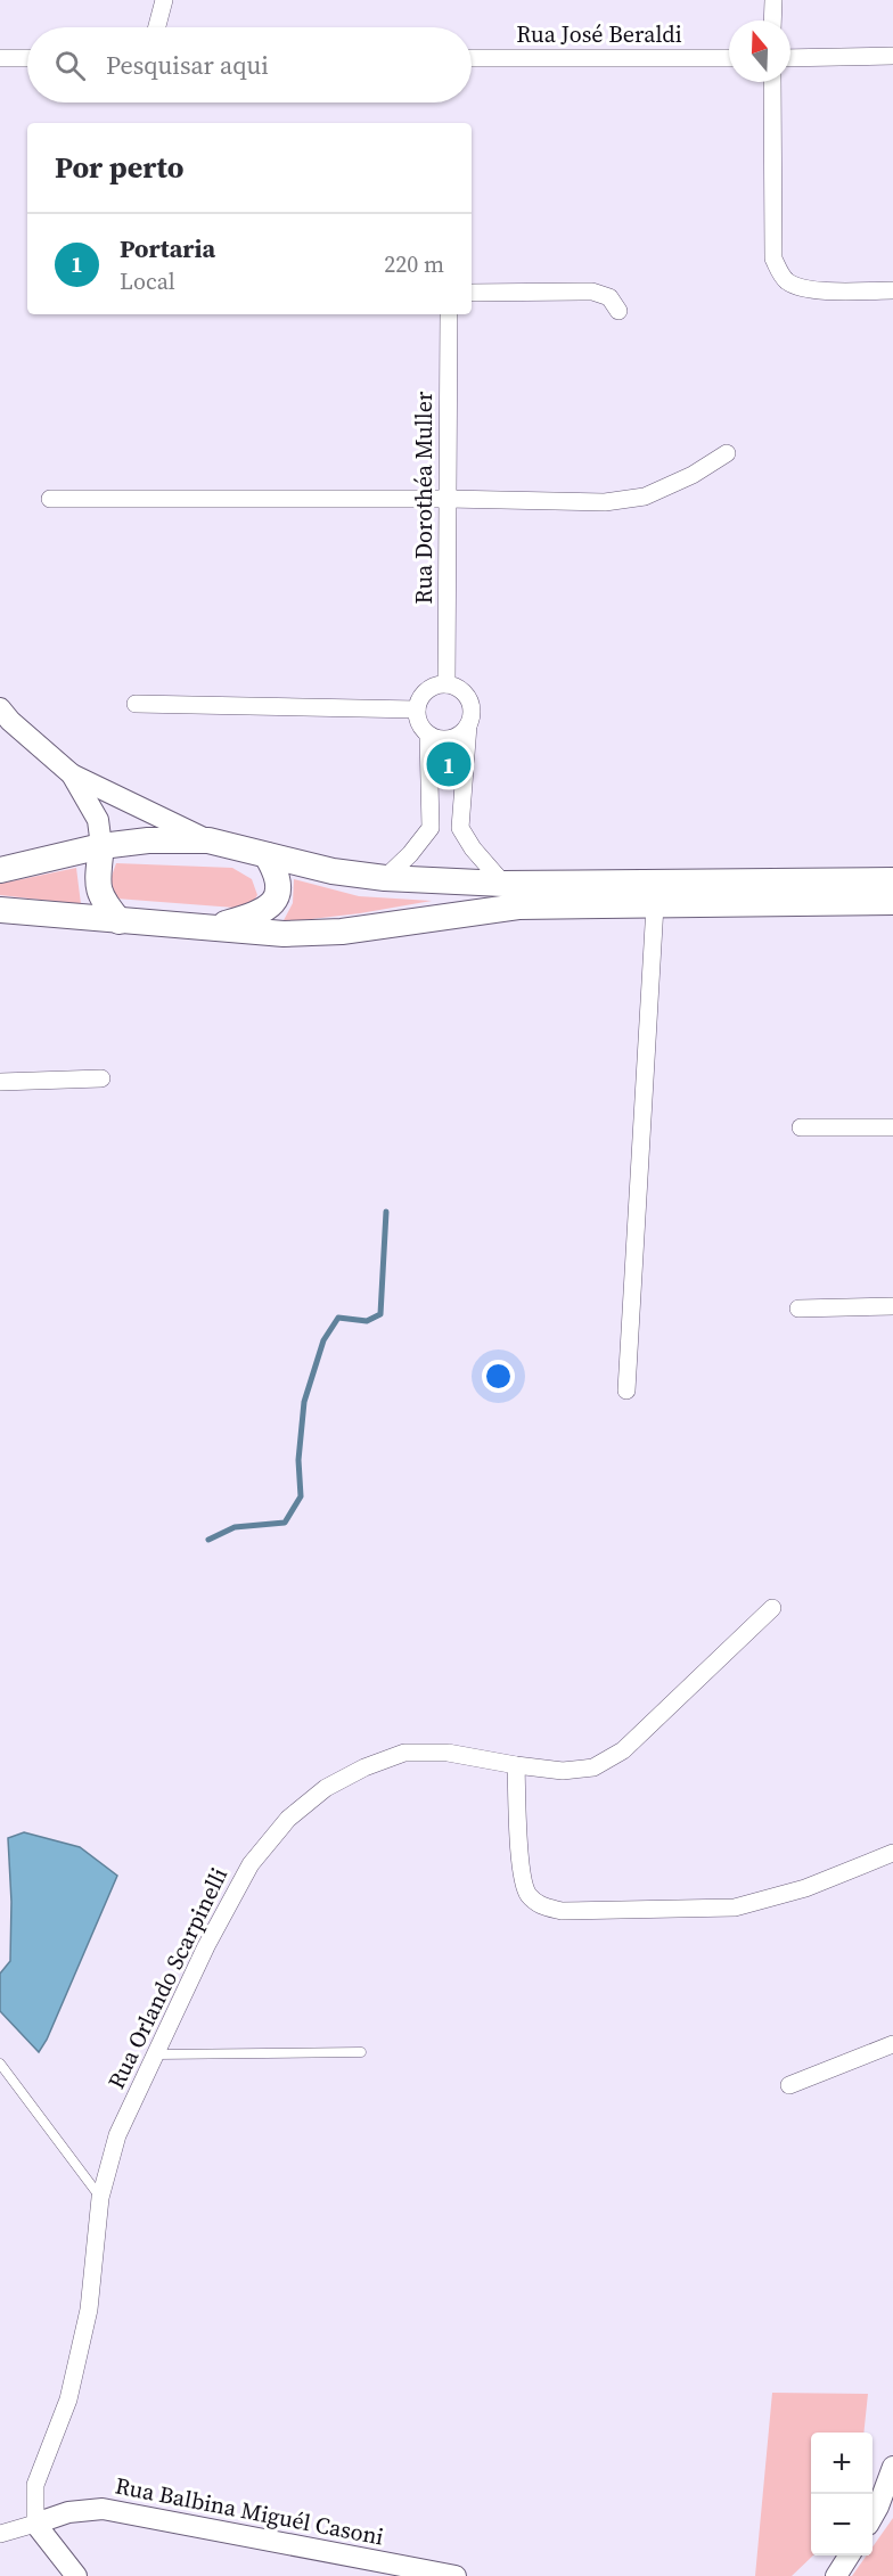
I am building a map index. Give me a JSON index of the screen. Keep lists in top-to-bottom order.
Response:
{
  "streets": {
    "street": [
      "Rua José Beraldi",
      "Rua Dorothéa Muller",
      "Rua Orlando Scarpinelli",
      "Rua Balbina Miguél Casoni"
    ]
  },
  "crossings": [
    ["Rua Orlando Scarpinelli", "Rua Balbina Miguél Casoni"]
  ],
  "north": "top",
  "page": {
    "search": "Pesquisar aqui",
    "heading": "Por perto",
    "list": [
      {
        "mark": "1",
        "name": "Portaria",
        "note": "Local",
        "value": "220 m"
      }
    ],
    "pins": "1",
    "map_buttons": ["+", "−"]
  }
}
